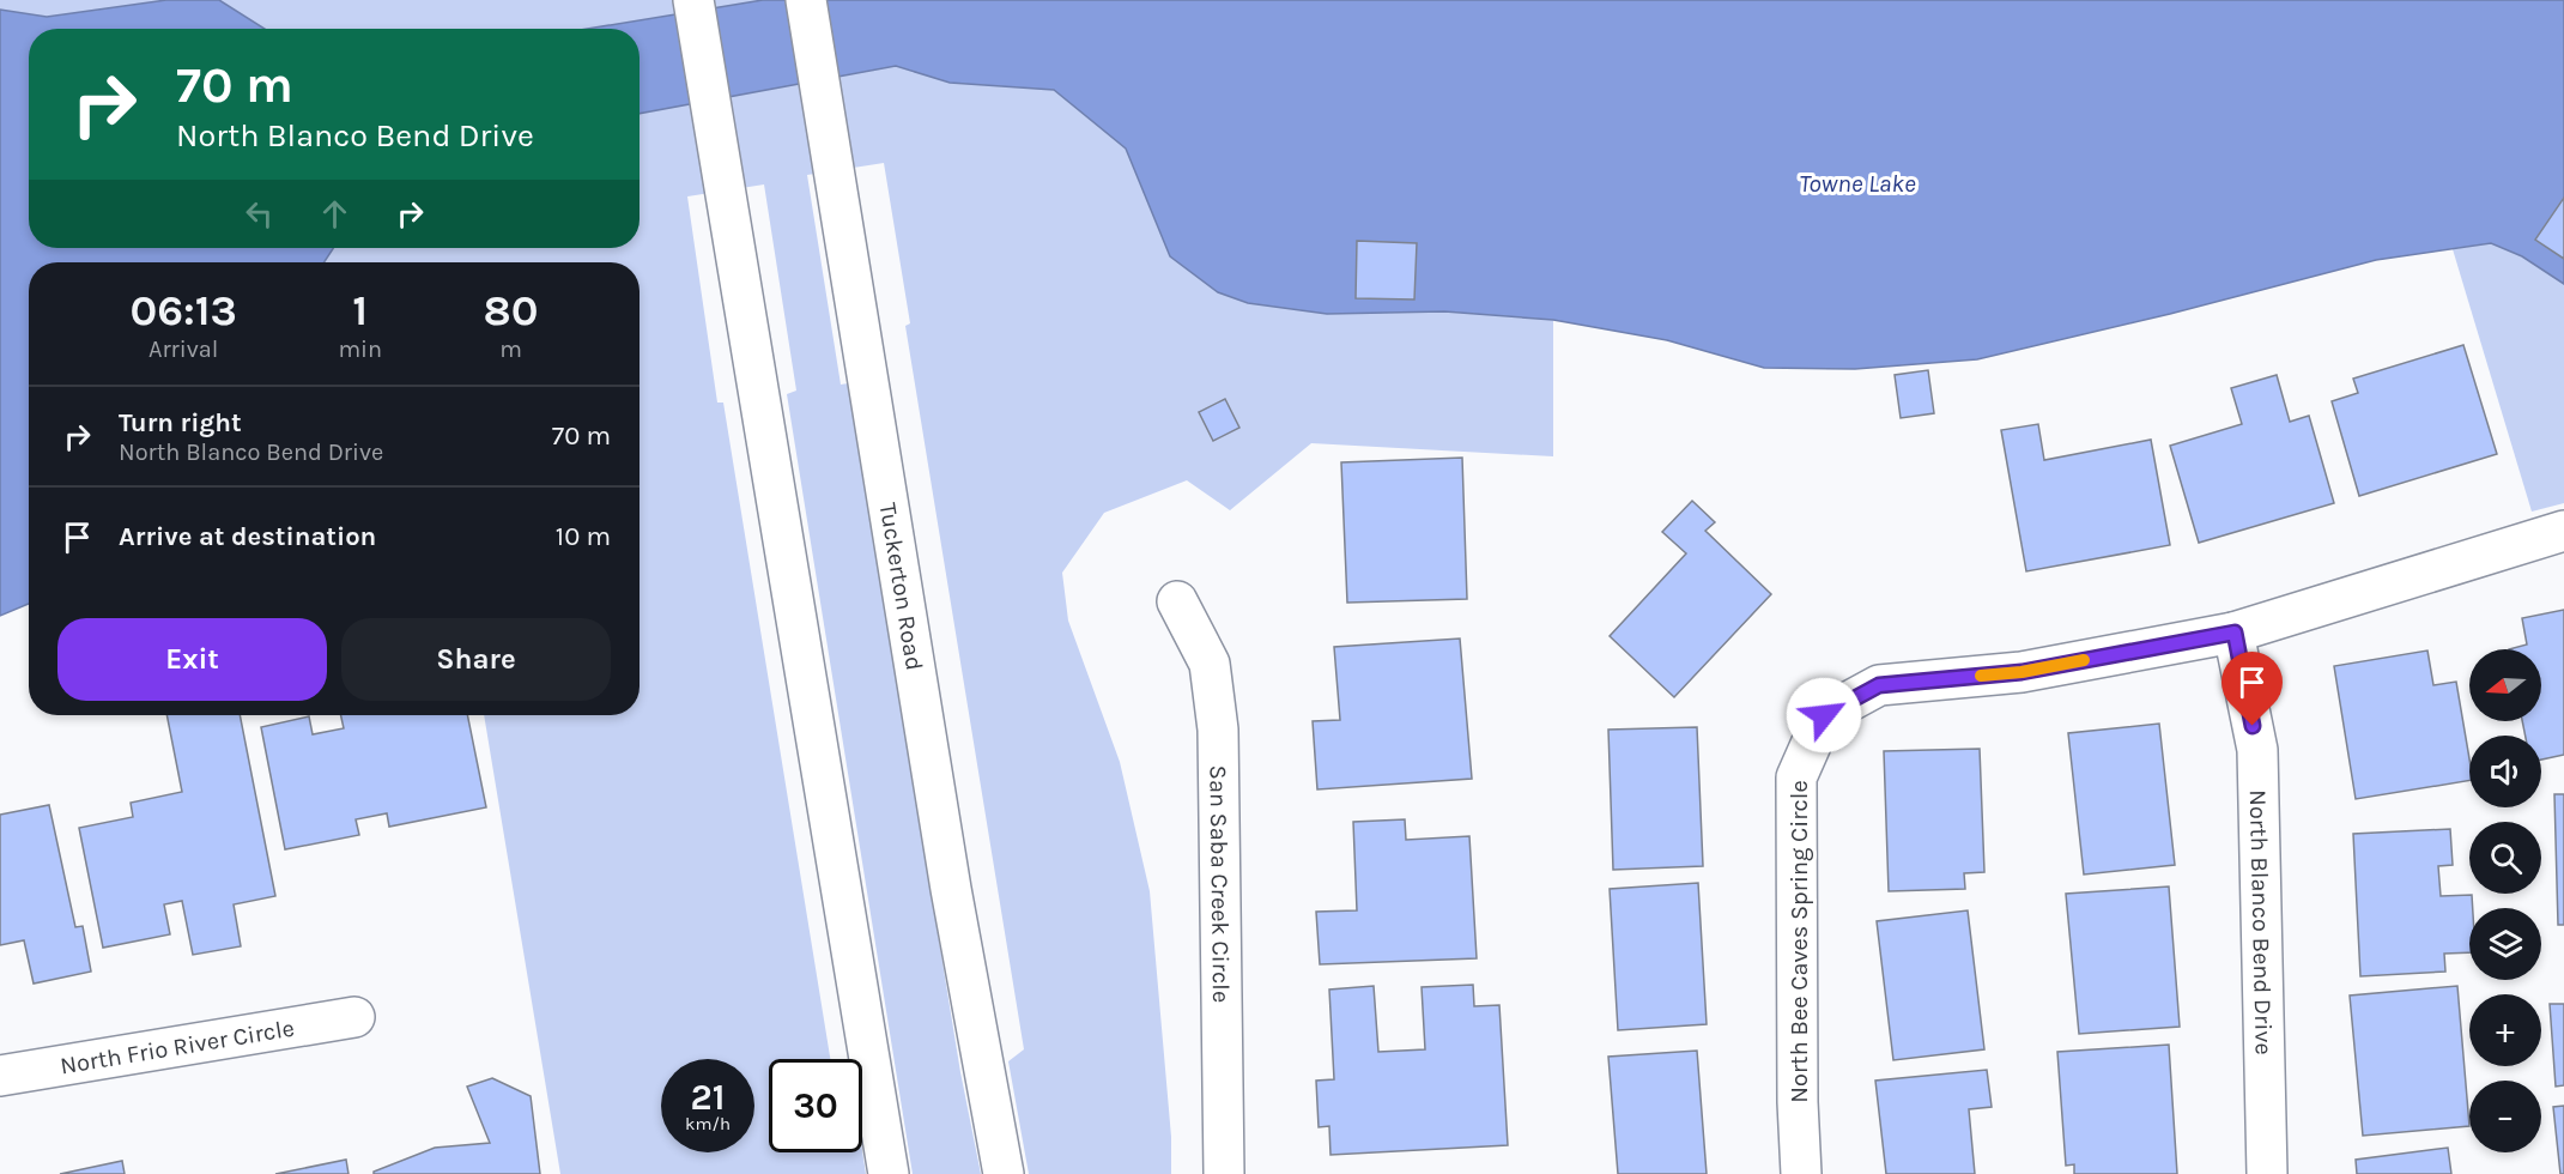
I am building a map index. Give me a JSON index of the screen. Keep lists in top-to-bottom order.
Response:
{
  "streets": {
    "street": [
      "Tuckerton Road",
      "San Saba Creek Circle",
      "North Blanco Bend Drive",
      "North Bee Caves Spring Circle",
      "North Frio River Circle"
    ]
  },
  "crossings": [
    ["North Blanco Bend Drive", "North Bee Caves Spring Circle"]
  ],
  "water": ["Towne Lake"],
  "north": "left",
  "page": {
    "turn": ["70 m", "North Blanco Bend Drive"],
    "eta": [
      "06:13",
      "Arrival",
      "1",
      "min",
      "80",
      "m"
    ],
    "list": [
      {
        "name": "Turn right",
        "note": "North Blanco Bend Drive",
        "value": "70 m"
      },
      {
        "name": "Arrive at destination",
        "value": "10 m"
      }
    ],
    "buttons": ["Exit", "Share"],
    "map_buttons": ["+", "−"],
    "speed": "21 km/h",
    "limit": "30"
  }
}
